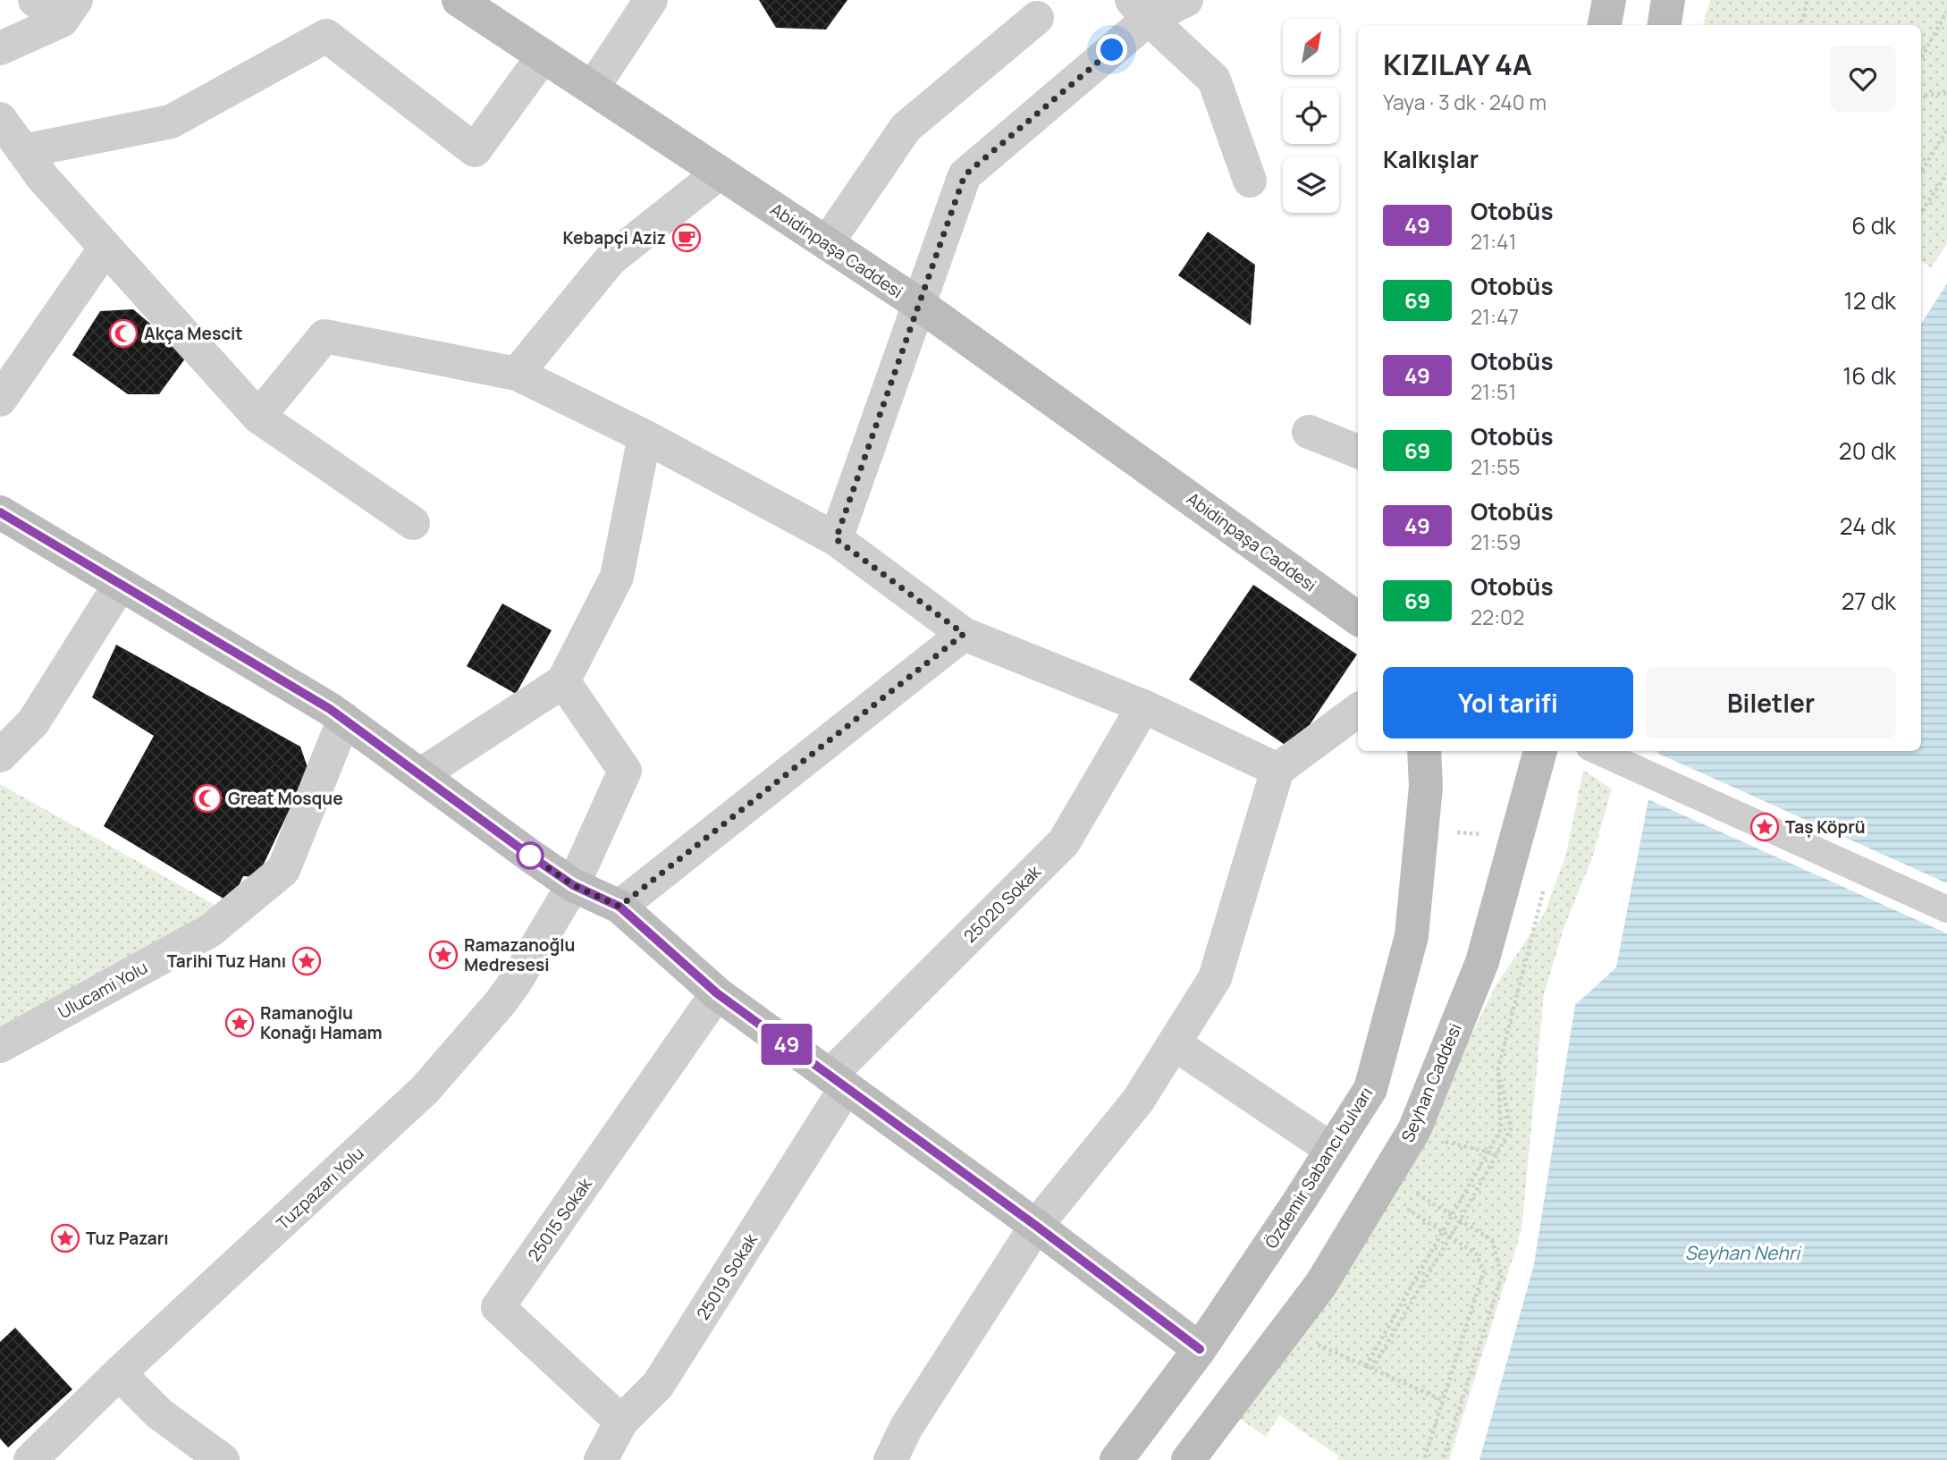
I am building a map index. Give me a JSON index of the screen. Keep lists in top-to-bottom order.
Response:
{
  "streets": {
    "main road": ["Abidinpaşa Caddesi", "Seyhan Caddesi", "Özdemir Sabancı bulvarı"],
    "street": [
      "25020 Sokak",
      "Ulucami Yolu",
      "Tuzpazarı Yolu",
      "25015 Sokak",
      "25019 Sokak"
    ]
  },
  "crossings": [
    ["25020 Sokak", "25019 Sokak"],
    ["25015 Sokak", "25019 Sokak"]
  ],
  "water": ["Seyhan Nehri"],
  "places": {
    "cafe": ["Kebapçi Aziz"],
    "mosque": ["Akça Mescit", "Great Mosque"],
    "place": [
      "Taș Köprü",
      "Ramazanoğlu Medresesi",
      "Tarihi Tuz Hanı",
      "Ramanoğlu Konağı Hamam",
      "Tuz Pazarı"
    ]
  },
  "lines": ["bus line 49"],
  "north": "top right",
  "page": {
    "on_map": "49",
    "heading": [
      ["KIZILAY 4A", "Yaya · 3 dk · 240 m"],
      "Kalkışlar"
    ],
    "list": [
      {
        "mark": "49",
        "name": "Otobüs",
        "note": "21:41",
        "value": "6 dk"
      },
      {
        "mark": "69",
        "name": "Otobüs",
        "note": "21:47",
        "value": "12 dk"
      },
      {
        "mark": "49",
        "name": "Otobüs",
        "note": "21:51",
        "value": "16 dk"
      },
      {
        "mark": "69",
        "name": "Otobüs",
        "note": "21:55",
        "value": "20 dk"
      },
      {
        "mark": "49",
        "name": "Otobüs",
        "note": "21:59",
        "value": "24 dk"
      },
      {
        "mark": "69",
        "name": "Otobüs",
        "note": "22:02",
        "value": "27 dk"
      }
    ],
    "buttons": ["Yol tarifi", "Biletler"]
  }
}
